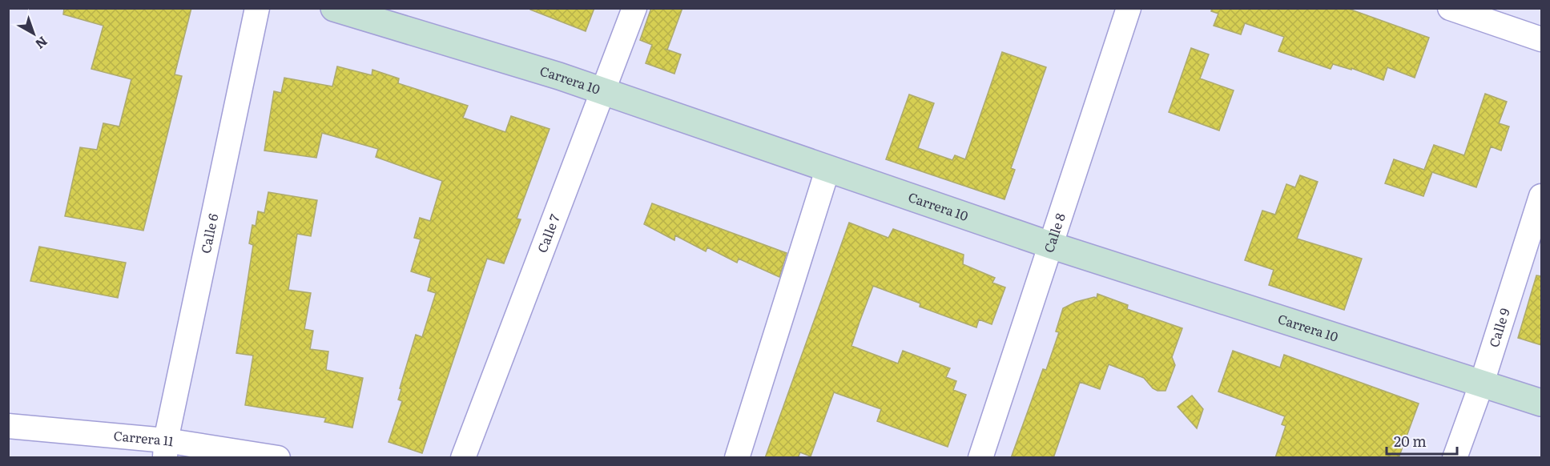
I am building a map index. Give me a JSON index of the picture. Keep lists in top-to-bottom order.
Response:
{
  "streets": {
    "street": [
      "Carrera 10",
      "Calle 6",
      "Calle 7",
      "Calle 8",
      "Calle 9",
      "Carrera 11"
    ]
  },
  "crossings": [
    ["Carrera 10", "Calle 7"],
    ["Carrera 10", "Calle 8"],
    ["Carrera 10", "Calle 9"],
    ["Calle 6", "Carrera 11"]
  ],
  "scale_bar": "20 m",
  "north": "bottom right"
}
